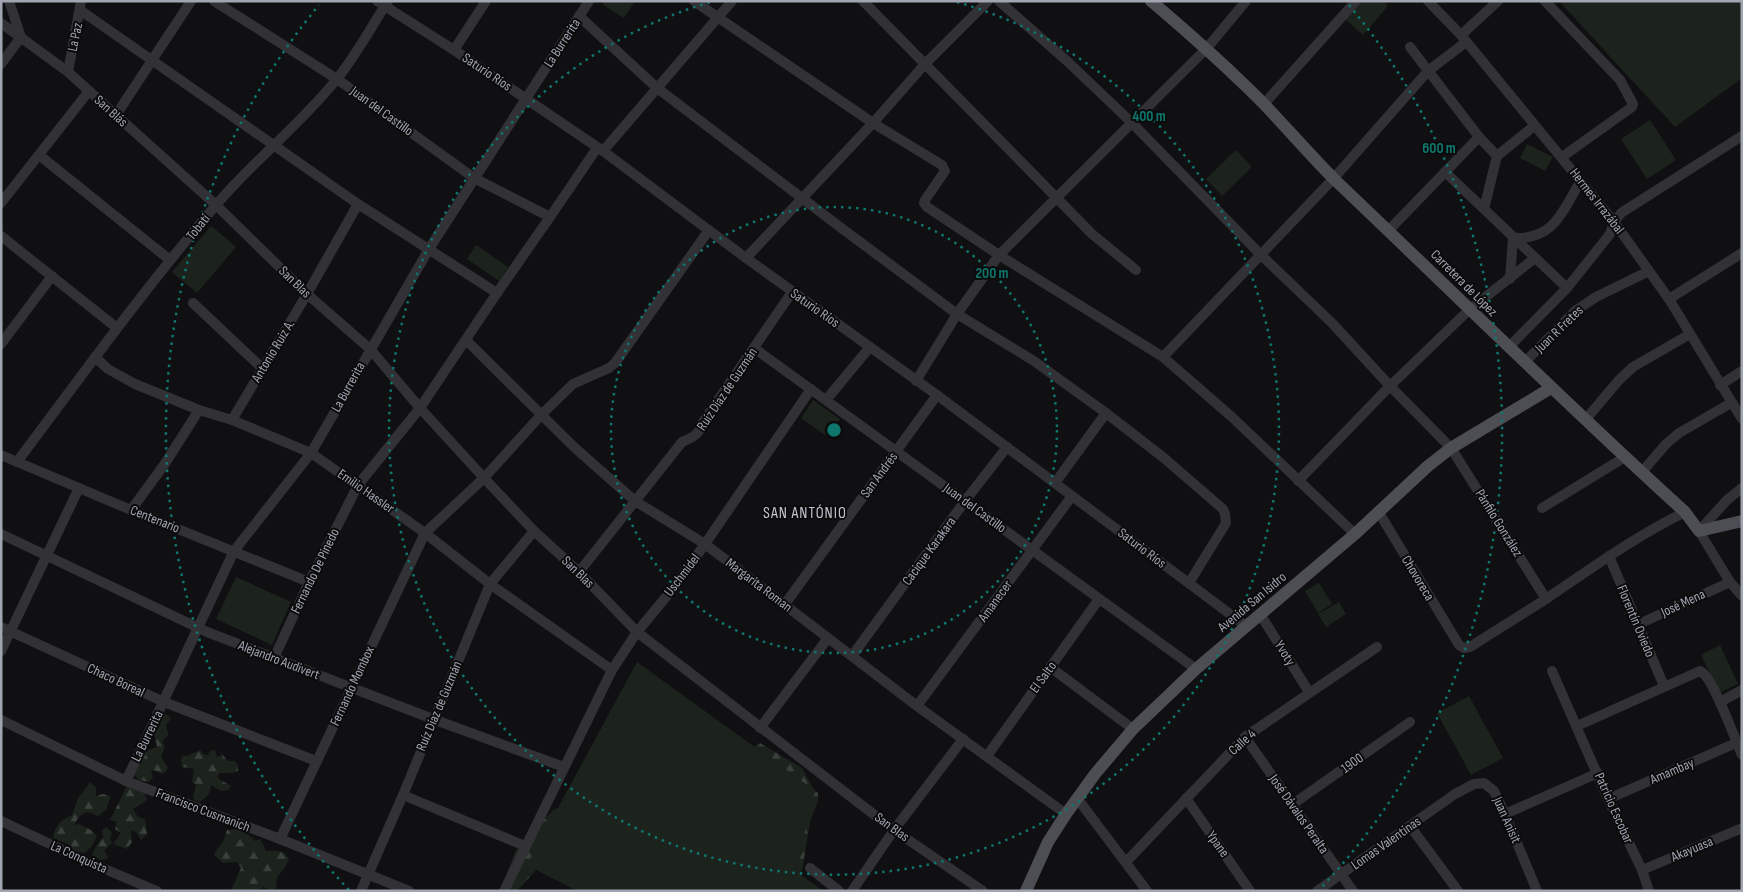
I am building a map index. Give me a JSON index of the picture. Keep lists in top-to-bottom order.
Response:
{
  "streets": {
    "main road": ["Carretera de López", "Avenida San Isidro"],
    "street": [
      "La Paz",
      "La Burrerita",
      "Saturio Ríos",
      "San Blás",
      "Juan del Castillo",
      "Hermes Irrazábal",
      "Tobati",
      "San Blas",
      "Juan R Fretes",
      "Antonio Ruiz A.",
      "Ruíz Díaz de Guzmán",
      "San Andrés",
      "Emilio Hassler",
      "Centenario",
      "Pánfilo González",
      "Cacique Karakara",
      "Fernando De Pinedo",
      "Uschmidel",
      "Chovoreca",
      "Margarita Roman",
      "Amanecer",
      "José Mena",
      "Florentín Oviedo",
      "Yvoty",
      "Alejandro Audivert",
      "El Salto",
      "Chaco Boreal",
      "Fernando Mombox",
      "Calle 4",
      "1900",
      "Amambay",
      "Patricio Escobar",
      "Francisco Cusmanich",
      "José Dávalos Peralta",
      "Juan Anisit",
      "Lomas Valentinas",
      "Ypane",
      "Akayuasa",
      "La Conquista"
    ]
  },
  "crossings": [
    ["La Paz", "San Blás"],
    ["La Burrerita", "Saturio Ríos"],
    ["La Burrerita", "Juan del Castillo"],
    ["La Burrerita", "San Blas"],
    ["La Burrerita", "Emilio Hassler"],
    ["La Burrerita", "Centenario"],
    ["La Burrerita", "Alejandro Audivert"],
    ["La Burrerita", "Chaco Boreal"],
    ["La Burrerita", "Francisco Cusmanich"],
    ["Saturio Ríos", "Tobati"],
    ["Saturio Ríos", "Ruíz Díaz de Guzmán"],
    ["Saturio Ríos", "San Andrés"],
    ["Saturio Ríos", "Cacique Karakara"],
    ["Saturio Ríos", "Fernando De Pinedo"],
    ["Saturio Ríos", "Amanecer"],
    ["Saturio Ríos", "Avenida San Isidro"],
    ["San Blás", "Tobati"],
    ["San Blás", "San Blas"],
    ["Juan del Castillo", "Tobati"],
    ["Juan del Castillo", "Ruíz Díaz de Guzmán"],
    ["Juan del Castillo", "San Andrés"],
    ["Juan del Castillo", "Cacique Karakara"],
    ["Juan del Castillo", "Fernando De Pinedo"],
    ["Juan del Castillo", "Uschmidel"],
    ["Juan del Castillo", "Amanecer"],
    ["Juan del Castillo", "Avenida San Isidro"],
    ["Juan del Castillo", "El Salto"],
    ["Hermes Irrazábal", "Juan R Fretes"],
    ["Tobati", "San Blas"],
    ["Tobati", "Emilio Hassler"],
    ["Tobati", "Centenario"],
    ["San Blas", "Antonio Ruiz A."],
    ["San Blas", "Ruíz Díaz de Guzmán"],
    ["San Blas", "Fernando De Pinedo"],
    ["San Blas", "Uschmidel"],
    ["Carretera de López", "Juan R Fretes"],
    ["Carretera de López", "Avenida San Isidro"],
    ["Carretera de López", "José Mena"],
    ["Antonio Ruiz A.", "Emilio Hassler"],
    ["Ruíz Díaz de Guzmán", "Emilio Hassler"],
    ["Ruíz Díaz de Guzmán", "Margarita Roman"],
    ["Ruíz Díaz de Guzmán", "Alejandro Audivert"],
    ["Ruíz Díaz de Guzmán", "Francisco Cusmanich"],
    ["San Andrés", "Margarita Roman"],
    ["Emilio Hassler", "Fernando De Pinedo"],
    ["Emilio Hassler", "Uschmidel"],
    ["Emilio Hassler", "Fernando Mombox"],
    ["Centenario", "Fernando De Pinedo"],
    ["Pánfilo González", "Chovoreca"],
    ["Pánfilo González", "Avenida San Isidro"],
    ["Cacique Karakara", "Margarita Roman"],
    ["Fernando De Pinedo", "Margarita Roman"],
    ["Fernando De Pinedo", "Alejandro Audivert"],
    ["Uschmidel", "Margarita Roman"],
    ["Uschmidel", "Alejandro Audivert"],
    ["Chovoreca", "Avenida San Isidro"],
    ["Margarita Roman", "Amanecer"],
    ["Margarita Roman", "Avenida San Isidro"],
    ["Margarita Roman", "El Salto"],
    ["Avenida San Isidro", "Yvoty"],
    ["José Mena", "Florentín Oviedo"],
    ["Yvoty", "Calle 4"],
    ["Alejandro Audivert", "Fernando Mombox"],
    ["Chaco Boreal", "Fernando Mombox"],
    ["Fernando Mombox", "Francisco Cusmanich"],
    ["Calle 4", "José Dávalos Peralta"],
    ["Calle 4", "Ypane"],
    ["1900", "José Dávalos Peralta"],
    ["Amambay", "Patricio Escobar"],
    ["Patricio Escobar", "Akayuasa"],
    ["José Dávalos Peralta", "Lomas Valentinas"],
    ["Juan Anisit", "Lomas Valentinas"]
  ],
  "districts": ["SAN ANTÓNIO"],
  "rings": ["400 m", "600 m", "200 m"]
}
